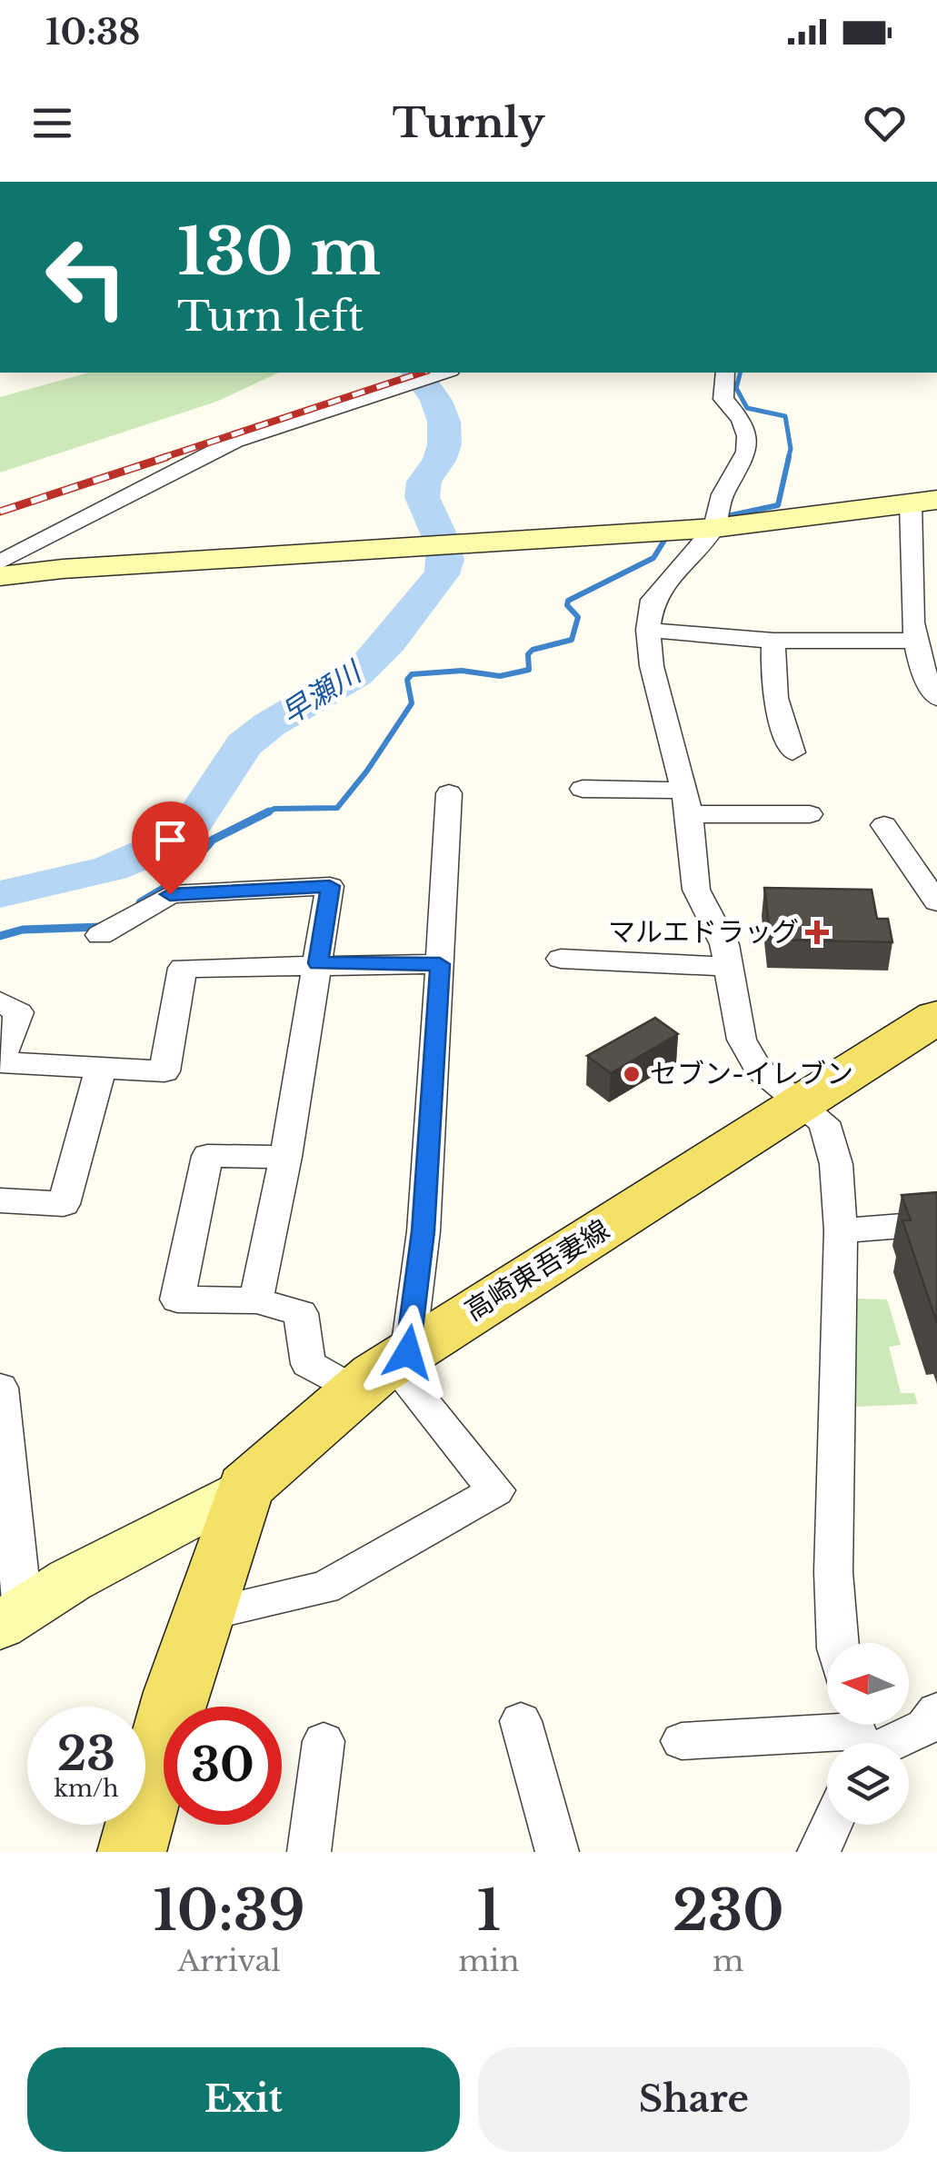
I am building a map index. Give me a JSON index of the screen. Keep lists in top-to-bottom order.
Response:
{
  "streets": {
    "main road": ["高崎東吾妻線"]
  },
  "water": ["早瀬川"],
  "places": {
    "health": ["マルエドラッグ"],
    "other": ["セブン-イレブン"]
  },
  "north": "left",
  "page": {
    "status": "10:38",
    "header": "Turnly",
    "turn": ["130 m", "Turn left"],
    "speed": "23 km/h",
    "limit": "30",
    "eta": [
      "10:39",
      "Arrival",
      "1",
      "min",
      "230",
      "m"
    ],
    "buttons": ["Exit", "Share"]
  }
}
